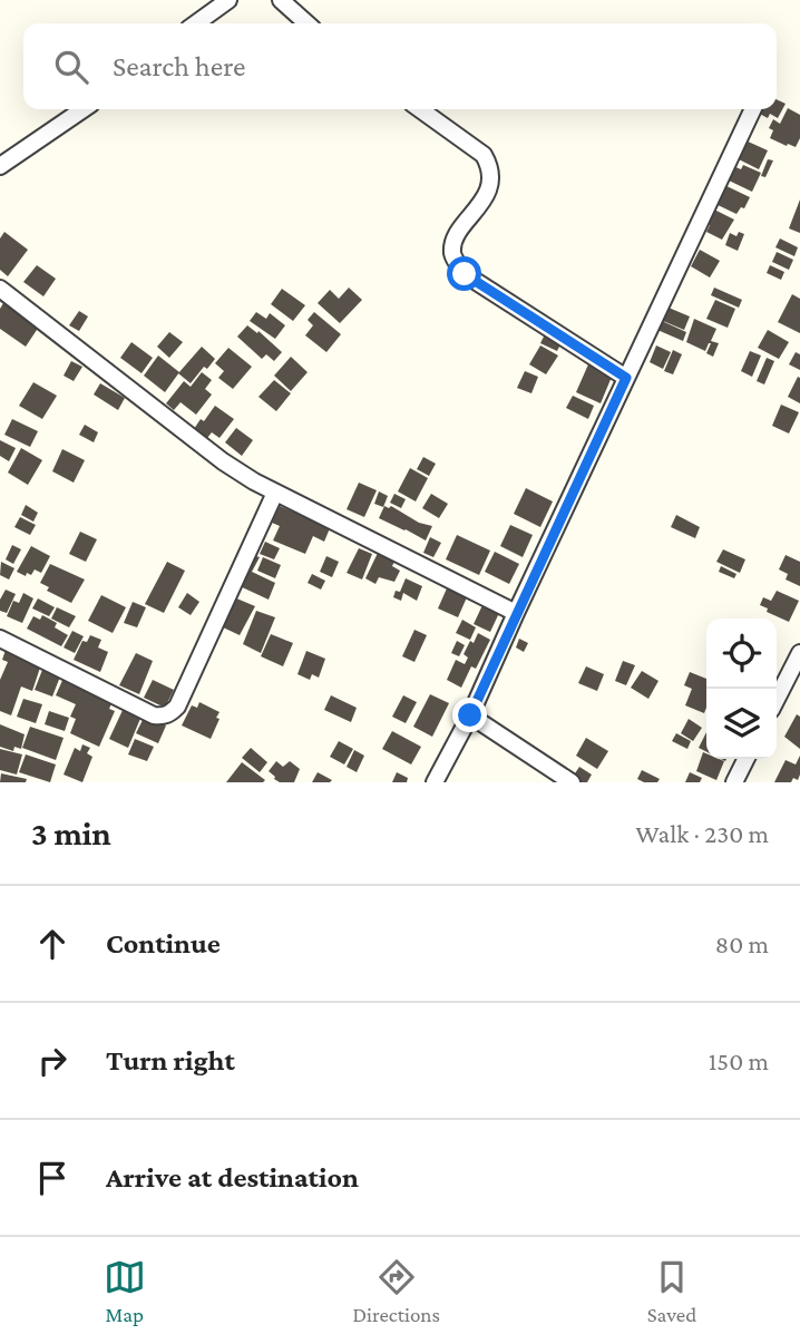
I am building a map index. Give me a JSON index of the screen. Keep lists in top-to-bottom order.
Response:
{
  "page": {
    "search": "Search here",
    "heading": ["3 min", "Walk · 230 m"],
    "list": [
      ["Continue", "80 m"],
      ["Turn right", "150 m"],
      "Arrive at destination"
    ],
    "nav": ["Map", "Directions", "Saved"]
  }
}
